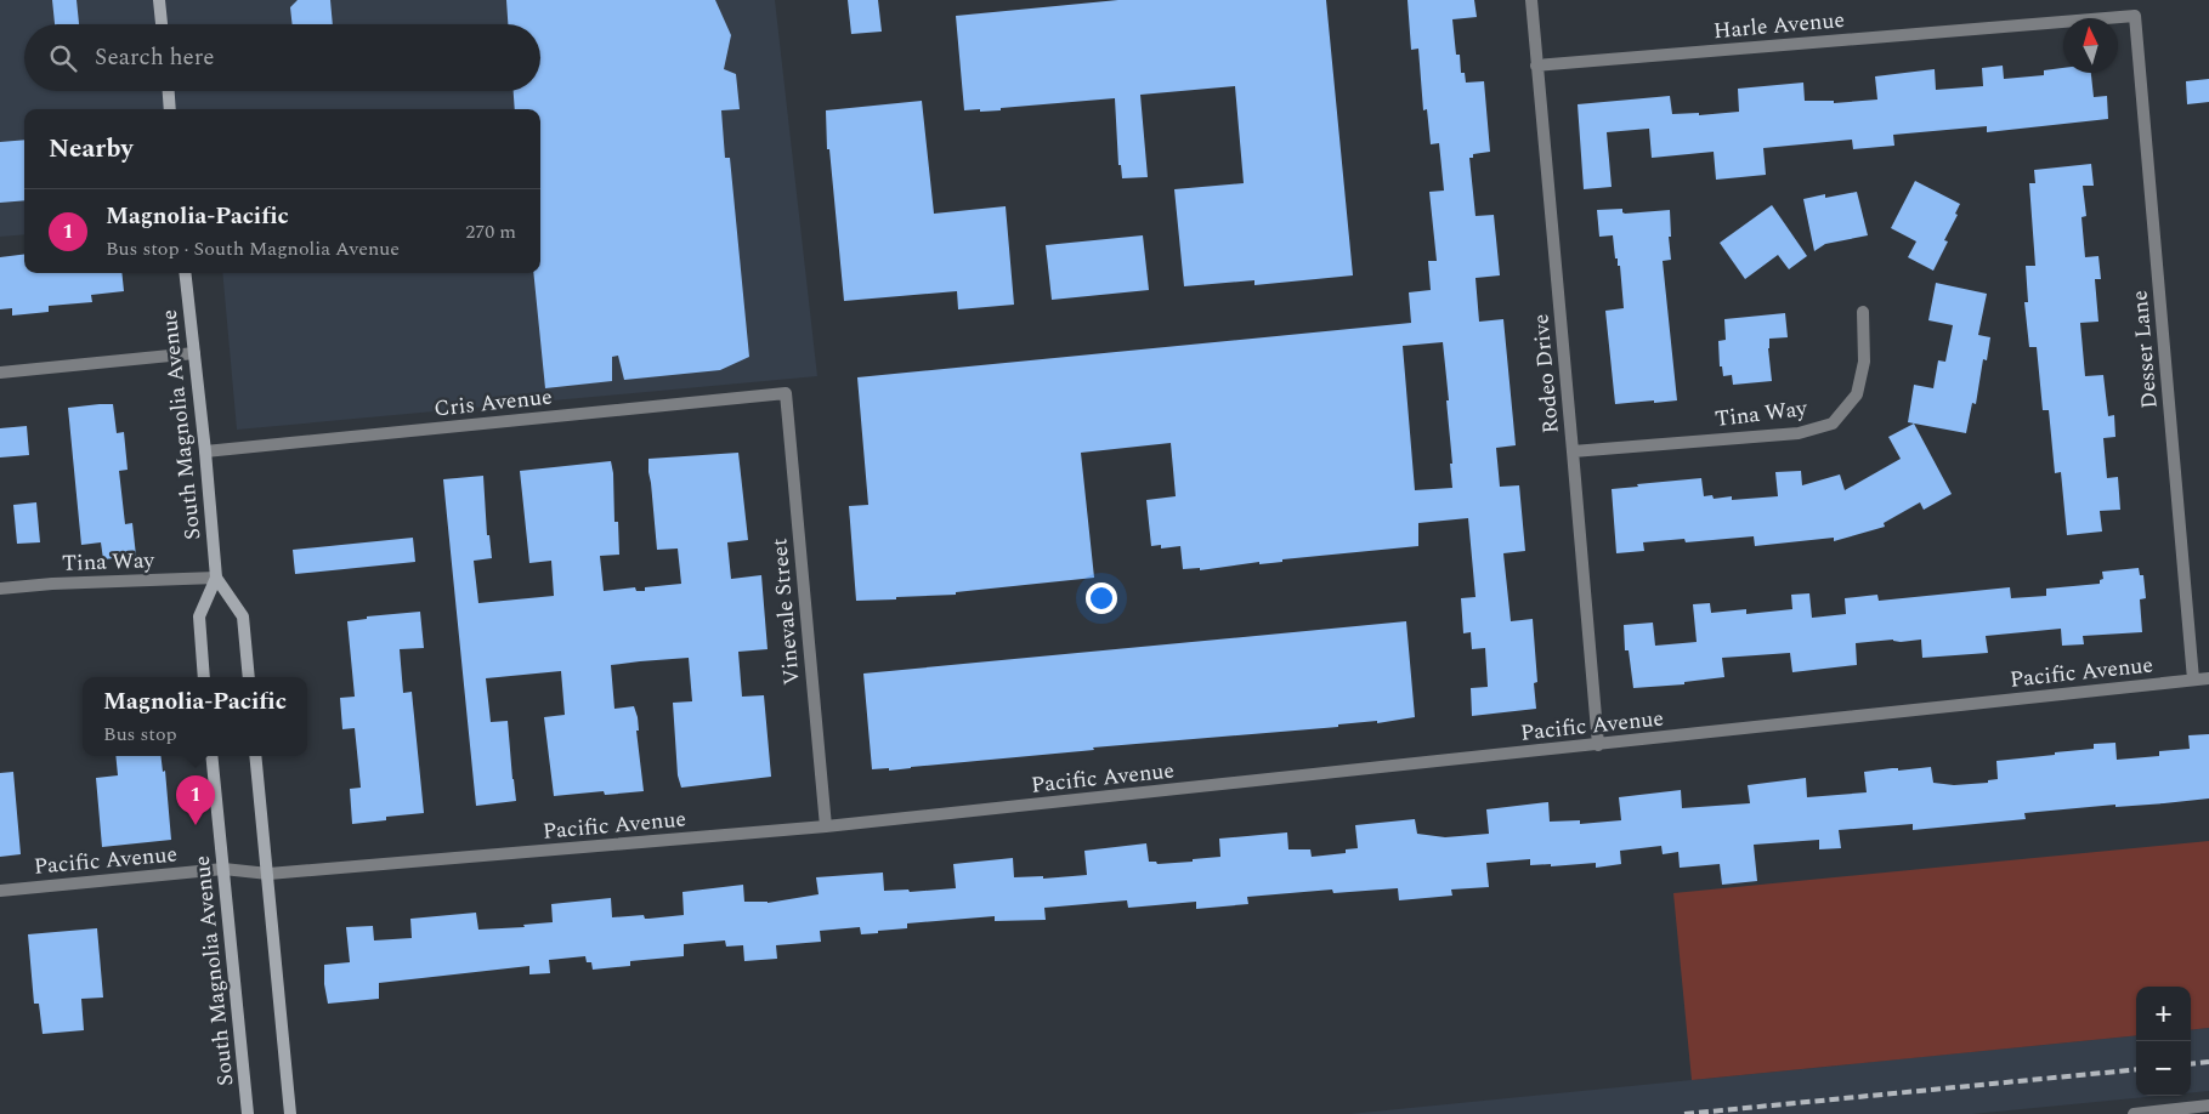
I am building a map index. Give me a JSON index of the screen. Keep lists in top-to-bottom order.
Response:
{
  "streets": {
    "main road": ["South Magnolia Avenue"],
    "street": [
      "Harle Avenue",
      "Desser Lane",
      "Rodeo Drive",
      "Cris Avenue",
      "Tina Way",
      "Vinevale Street",
      "Pacific Avenue"
    ]
  },
  "crossings": [
    ["Harle Avenue", "Desser Lane"],
    ["Harle Avenue", "Rodeo Drive"],
    ["Desser Lane", "Pacific Avenue"],
    ["Rodeo Drive", "Tina Way"],
    ["Rodeo Drive", "Pacific Avenue"],
    ["Cris Avenue", "South Magnolia Avenue"],
    ["Cris Avenue", "Vinevale Street"],
    ["Tina Way", "South Magnolia Avenue"],
    ["South Magnolia Avenue", "Pacific Avenue"],
    ["Vinevale Street", "Pacific Avenue"]
  ],
  "north": "top",
  "page": {
    "search": "Search here",
    "heading": "Nearby",
    "list": [
      {
        "mark": "1",
        "name": "Magnolia-Pacific",
        "note": "Bus stop · South Magnolia Avenue",
        "value": "270 m"
      }
    ],
    "popup": ["Magnolia-Pacific", "Bus stop"],
    "pins": "1",
    "map_buttons": ["+", "−"]
  }
}
